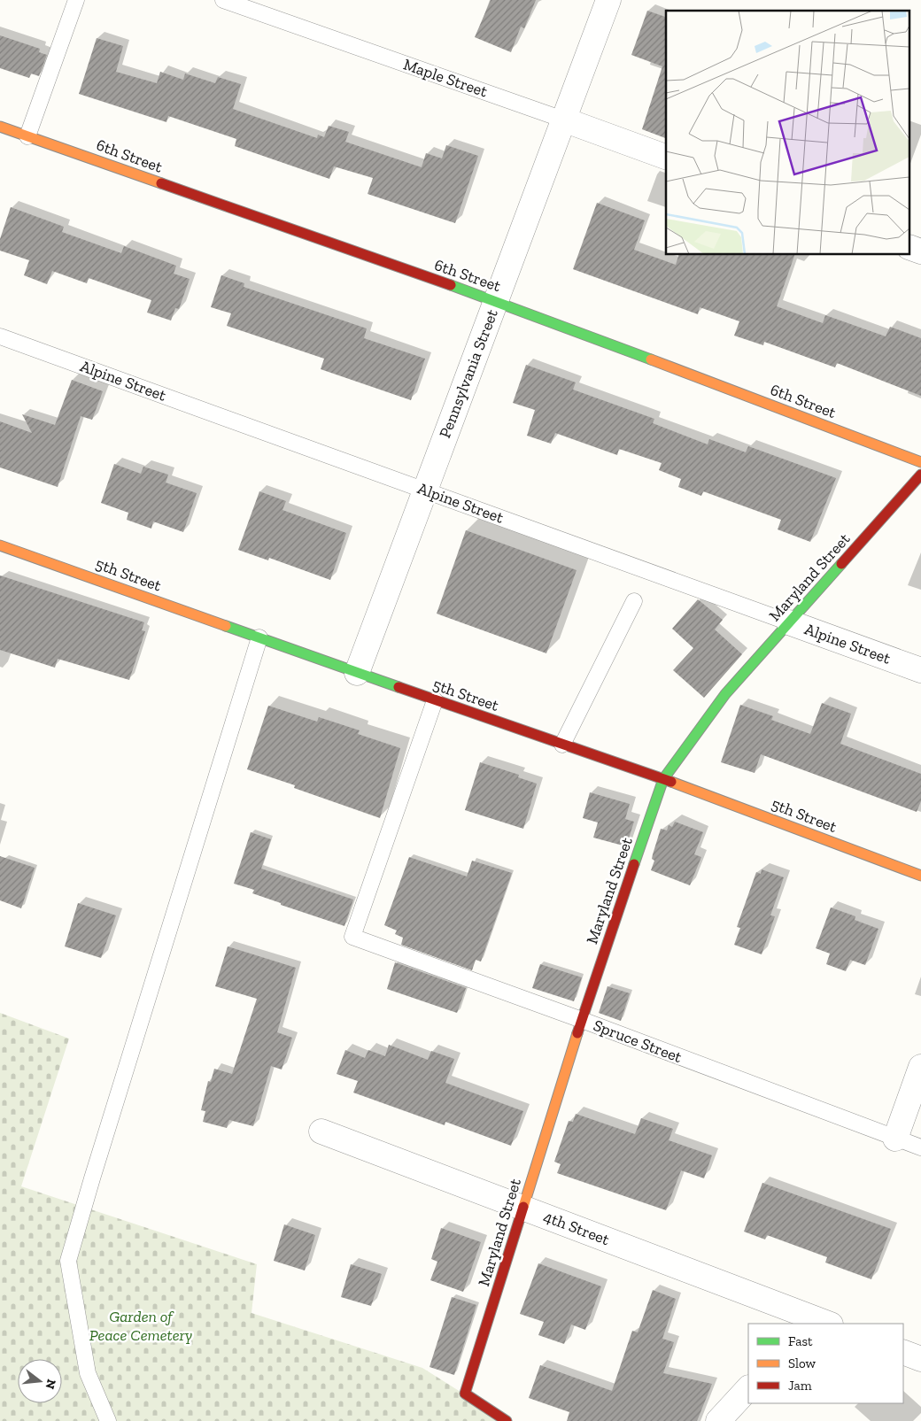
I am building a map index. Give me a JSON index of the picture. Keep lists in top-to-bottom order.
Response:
{
  "streets": {
    "street": [
      "Maple Street",
      "6th Street",
      "Pennsylvania Street",
      "Alpine Street",
      "5th Street",
      "Maryland Street",
      "4th Street"
    ],
    "lane": ["Spruce Street"]
  },
  "crossings": [
    ["Maple Street", "Pennsylvania Street"],
    ["6th Street", "Pennsylvania Street"],
    ["Pennsylvania Street", "Alpine Street"],
    ["Pennsylvania Street", "5th Street"],
    ["Alpine Street", "Maryland Street"],
    ["5th Street", "Maryland Street"],
    ["5th Street", "Spruce Street"],
    ["Maryland Street", "Spruce Street"],
    ["Maryland Street", "4th Street"]
  ],
  "parks": ["Garden of Peace Cemetery"],
  "legend": ["Fast", "Slow", "Jam"],
  "north": "right"
}
